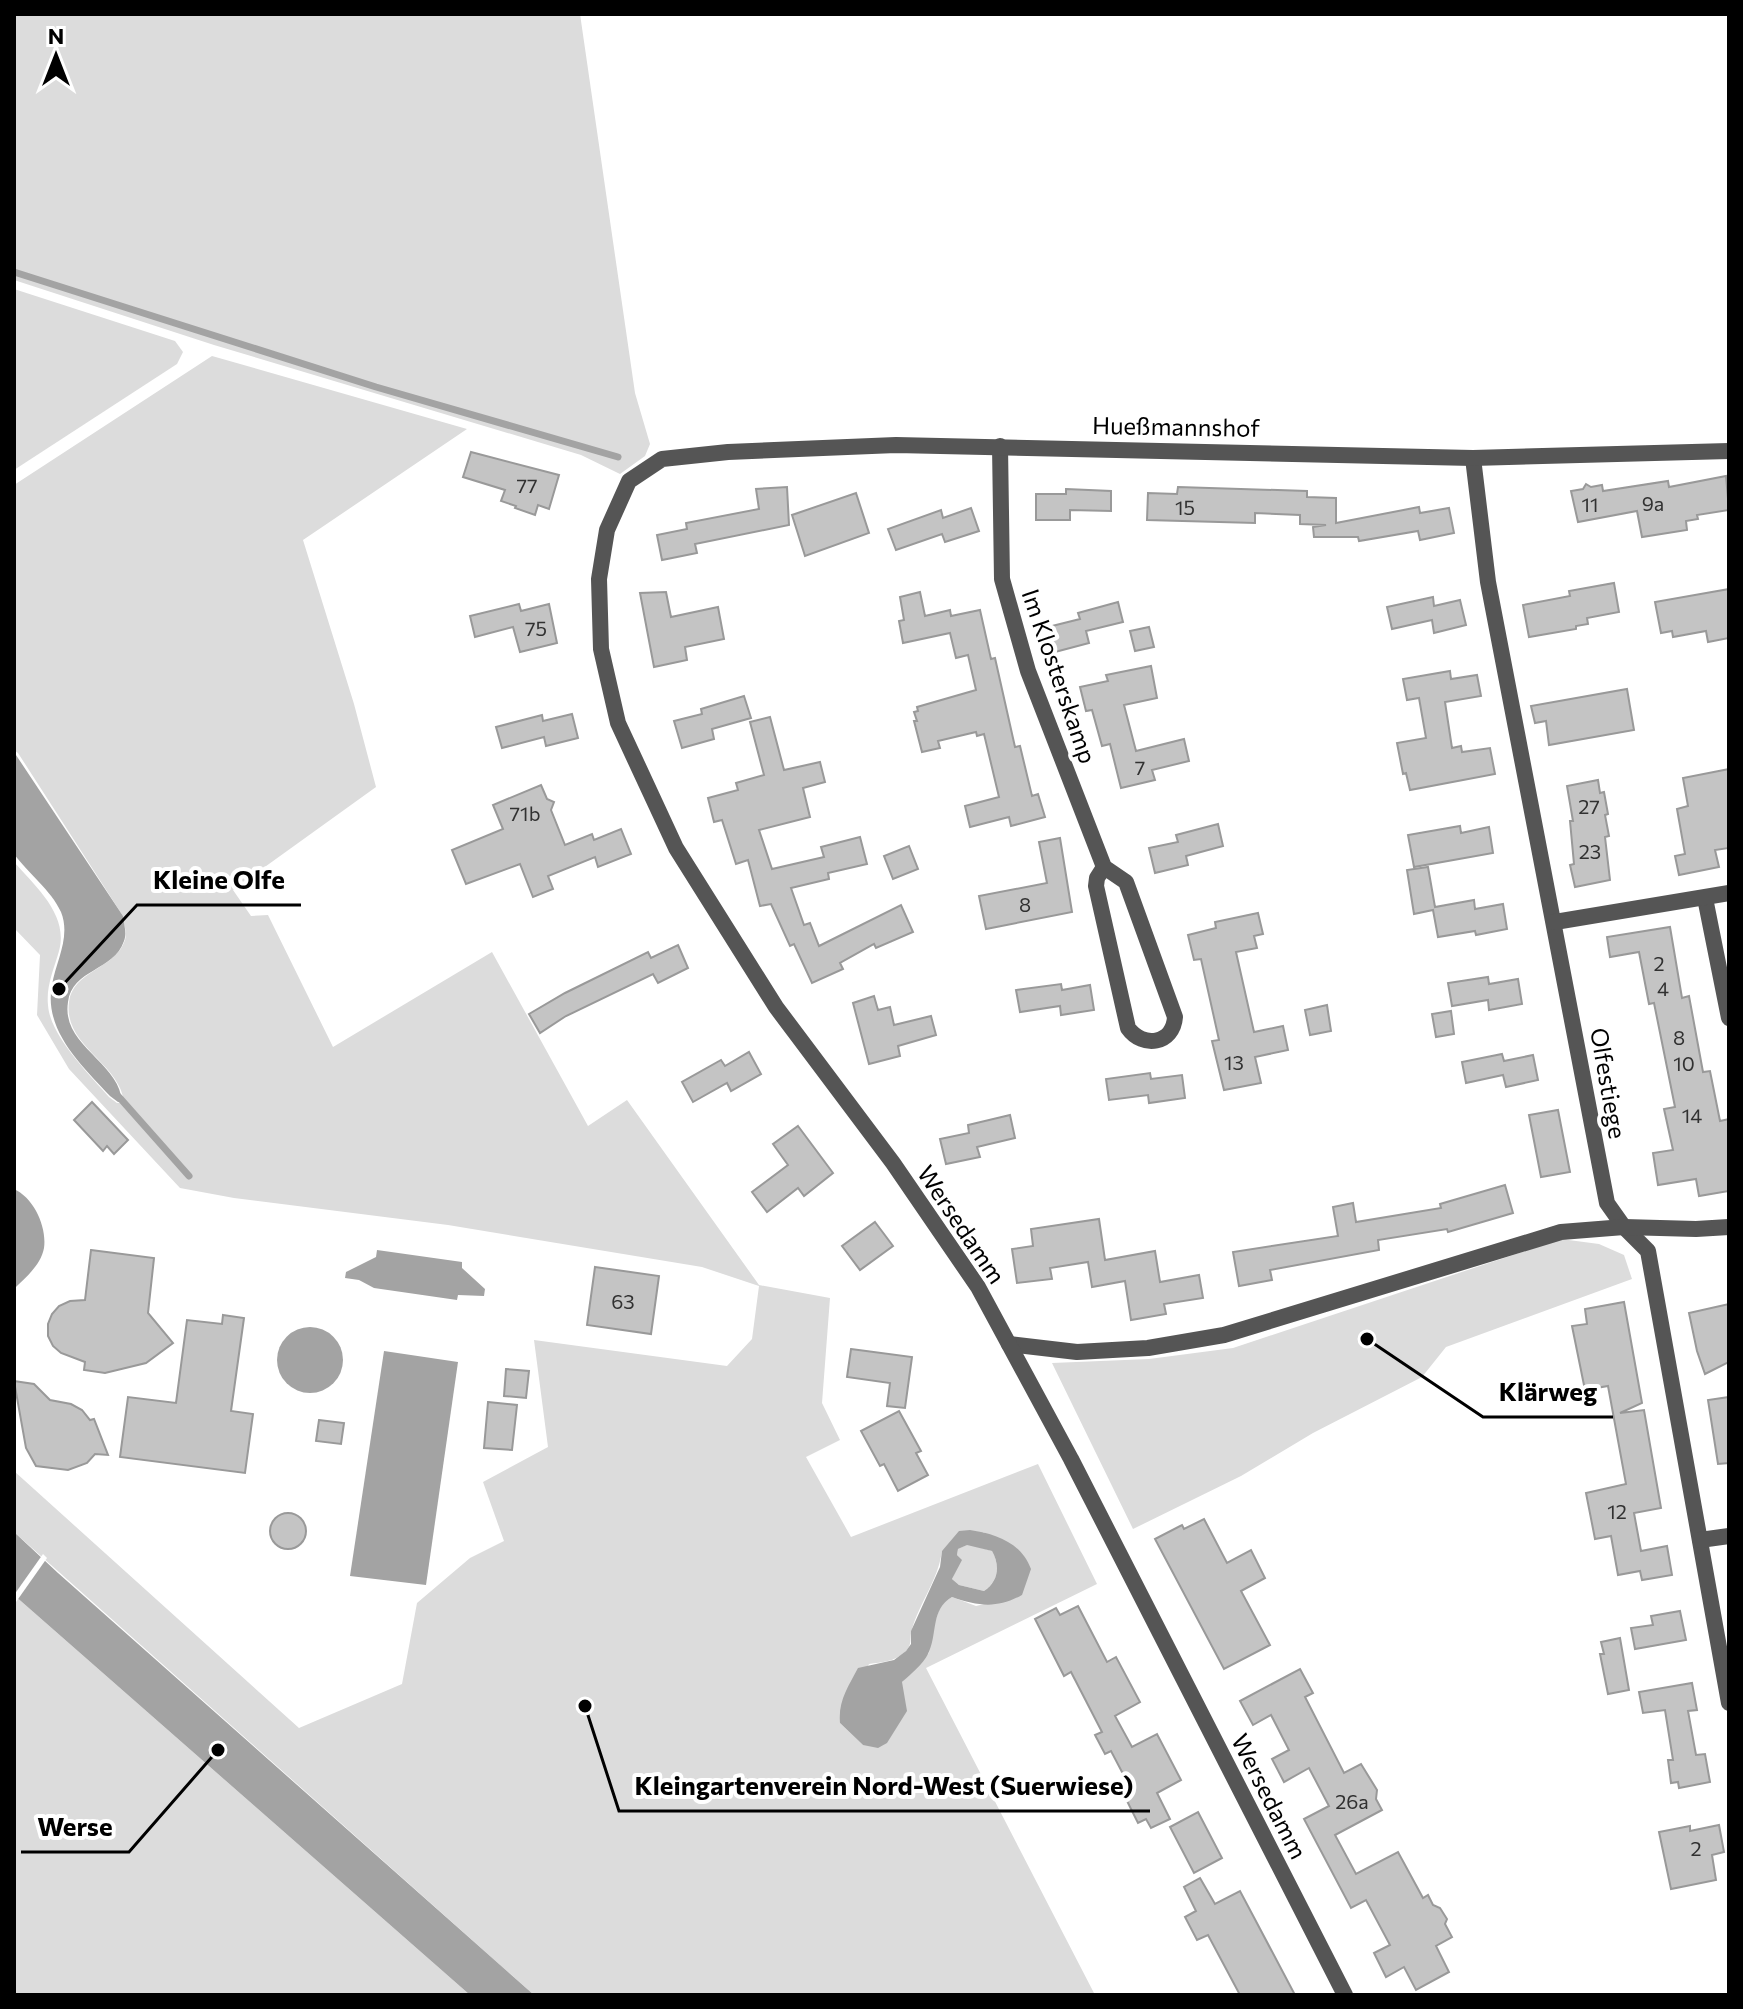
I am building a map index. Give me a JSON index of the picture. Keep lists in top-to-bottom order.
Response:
{
  "streets": {
    "street": [
      "Hueßmannshof",
      "Im Klosterskamp",
      "Olfestiege",
      "Wersedamm"
    ]
  },
  "crossings": [
    ["Hueßmannshof", "Im Klosterskamp"],
    ["Hueßmannshof", "Olfestiege"],
    ["Hueßmannshof", "Wersedamm"]
  ],
  "places": [
    "Kleine Olfe",
    "Klärweg",
    "Kleingartenverein Nord-West (Suerwiese)",
    "Werse"
  ],
  "house_numbers": [
    "77",
    "9a",
    "11",
    "15",
    "75",
    "7",
    "27",
    "71b",
    "23",
    "8",
    "2",
    "4",
    "8",
    "13",
    "10",
    "14",
    "63",
    "12",
    "26a",
    "2"
  ],
  "north": "top"
}
